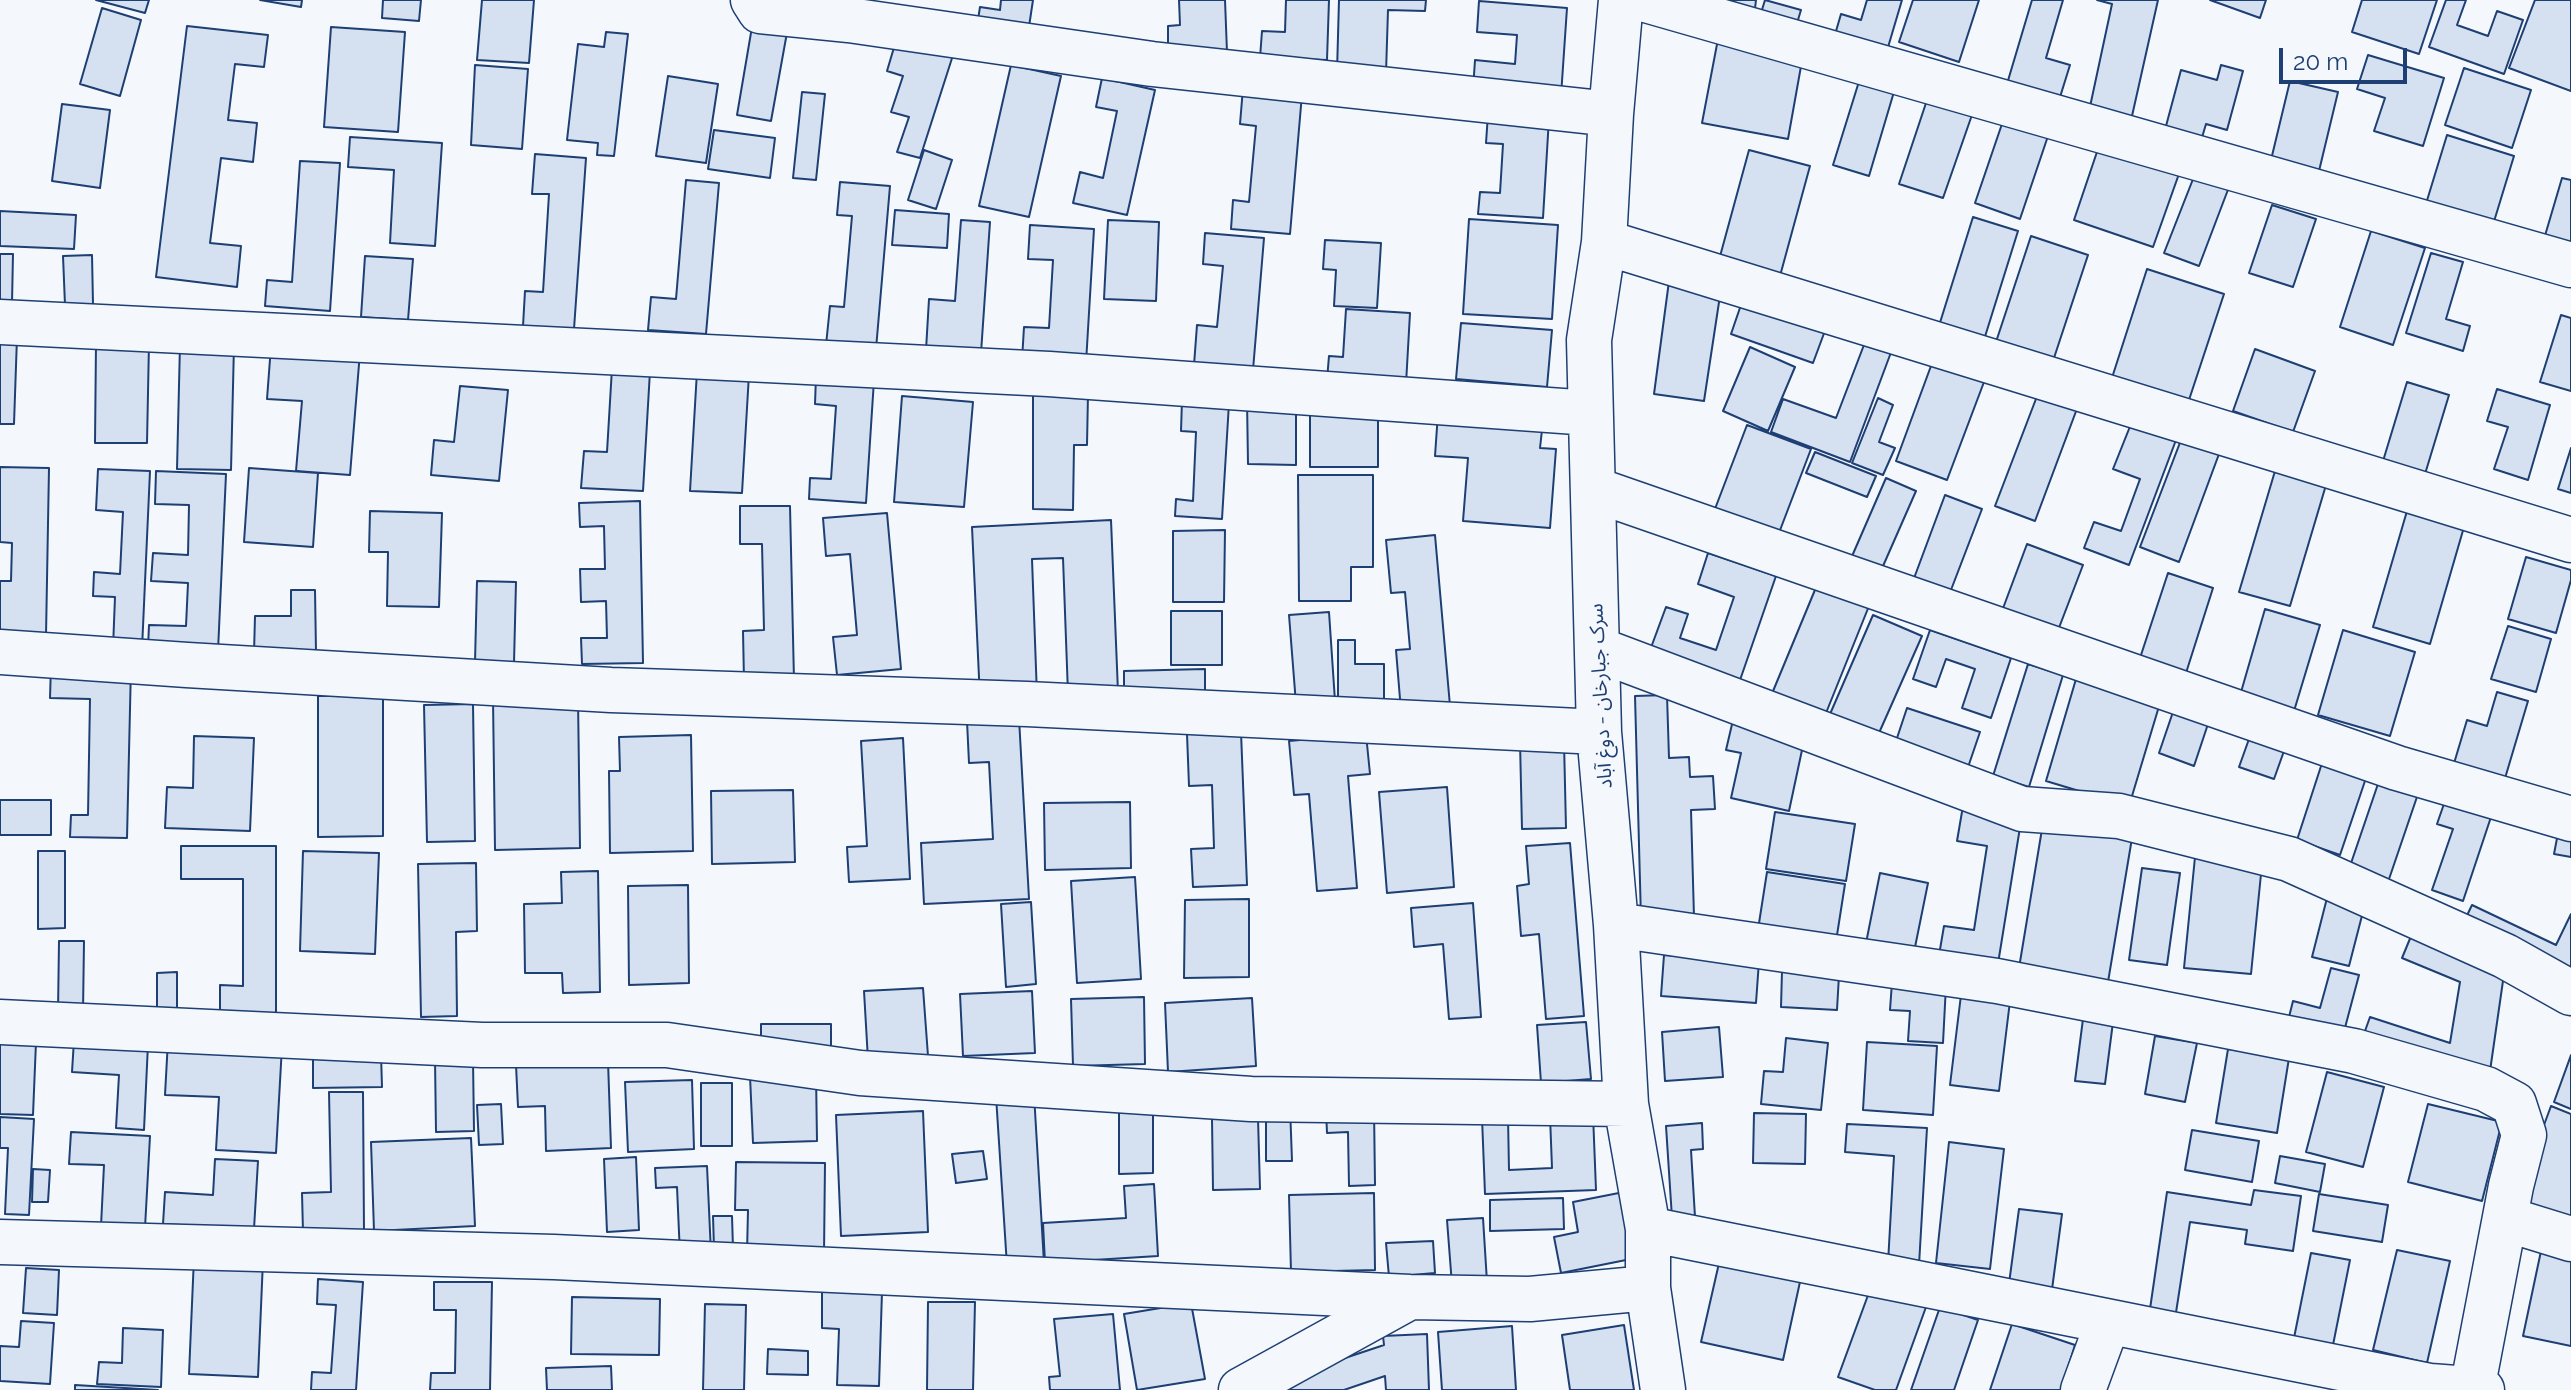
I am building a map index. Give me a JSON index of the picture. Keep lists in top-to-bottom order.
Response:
{
  "streets": {
    "street": ["سرک جبارخان - دوغ آباد"]
  },
  "scale_bar": "20 m"
}
